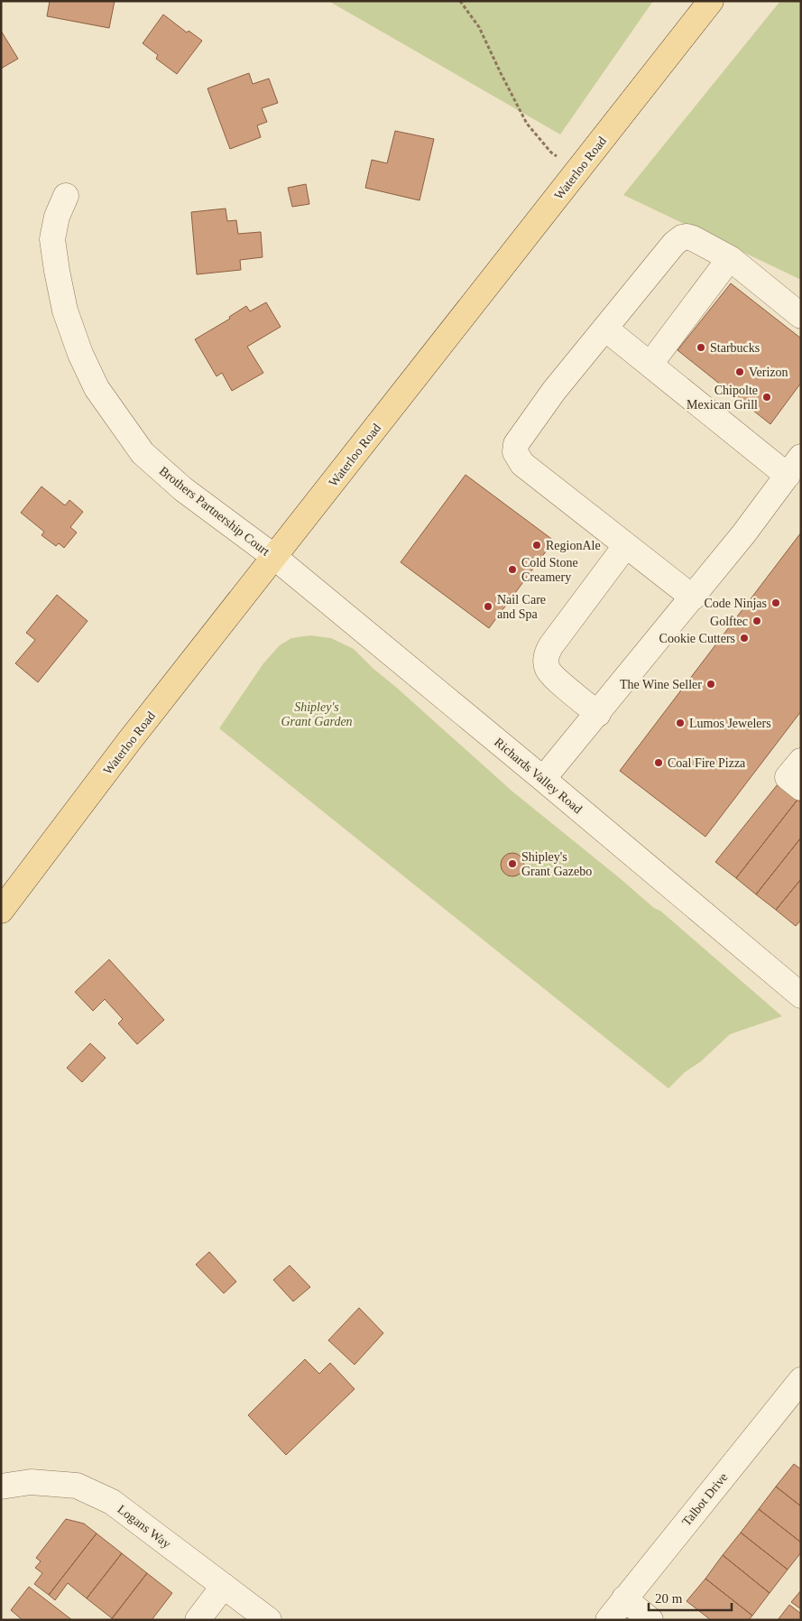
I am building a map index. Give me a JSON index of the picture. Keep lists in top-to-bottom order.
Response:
{
  "streets": {
    "main road": ["Waterloo Road"],
    "street": [
      "Brothers Partnership Court",
      "Richards Valley Road",
      "Talbot Drive",
      "Logans Way"
    ]
  },
  "crossings": [
    ["Waterloo Road", "Brothers Partnership Court"],
    ["Waterloo Road", "Richards Valley Road"],
    ["Brothers Partnership Court", "Richards Valley Road"]
  ],
  "parks": ["Shipley's Grant Garden"],
  "places": [
    "Starbucks",
    "Verizon",
    "Chipolte Mexican Grill",
    "RegionAle",
    "Cold Stone Creamery",
    "Code Ninjas",
    "Nail Care and Spa",
    "Golftec",
    "Cookie Cutters",
    "The Wine Seller",
    "Lumos Jewelers",
    "Coal Fire Pizza",
    "Shipley's Grant Gazebo"
  ],
  "scale_bar": "20 m"
}
